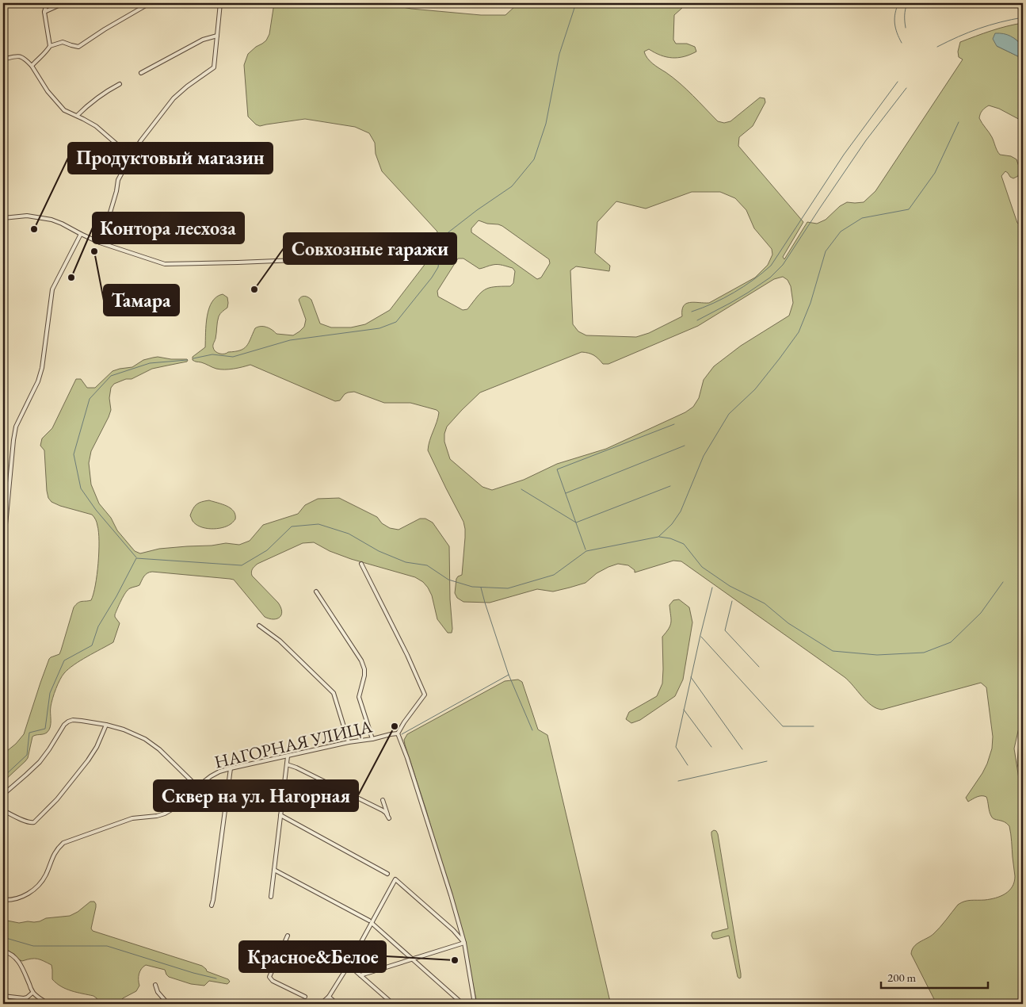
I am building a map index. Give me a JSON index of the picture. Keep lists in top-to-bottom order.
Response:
{
  "streets": {
    "street": ["НАГОРНАЯ УЛИЦА"]
  },
  "places": [
    "Продуктовый магазин",
    "Тамара",
    "Контора лесхоза",
    "Совхозные гаражи",
    "Сквер на ул. Нагорная",
    "Красное&Белое"
  ],
  "scale_bar": "200 m"
}
